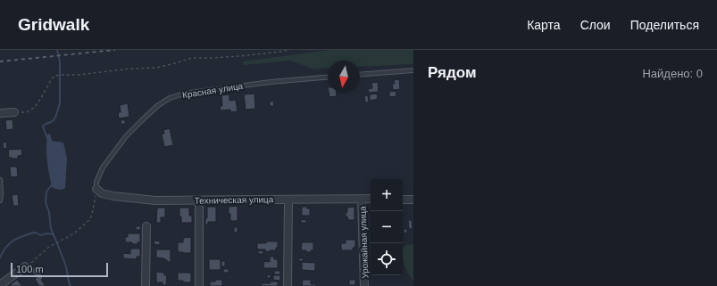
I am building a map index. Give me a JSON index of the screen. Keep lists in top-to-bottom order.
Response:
{
  "streets": {
    "street": ["Техническая улица", "Урожайная улица"],
    "lane": ["Красная улица"]
  },
  "crossings": [
    ["Красная улица", "Техническая улица"],
    ["Техническая улица", "Урожайная улица"]
  ],
  "scale_bar": "100 m",
  "north": "bottom",
  "page": {
    "header": "Gridwalk",
    "nav": ["Карта", "Слои", "Поделиться"],
    "heading": ["Рядом", "Найдено: 0"],
    "map_buttons": ["+", "−"],
    "scale": "100 m"
  }
}
